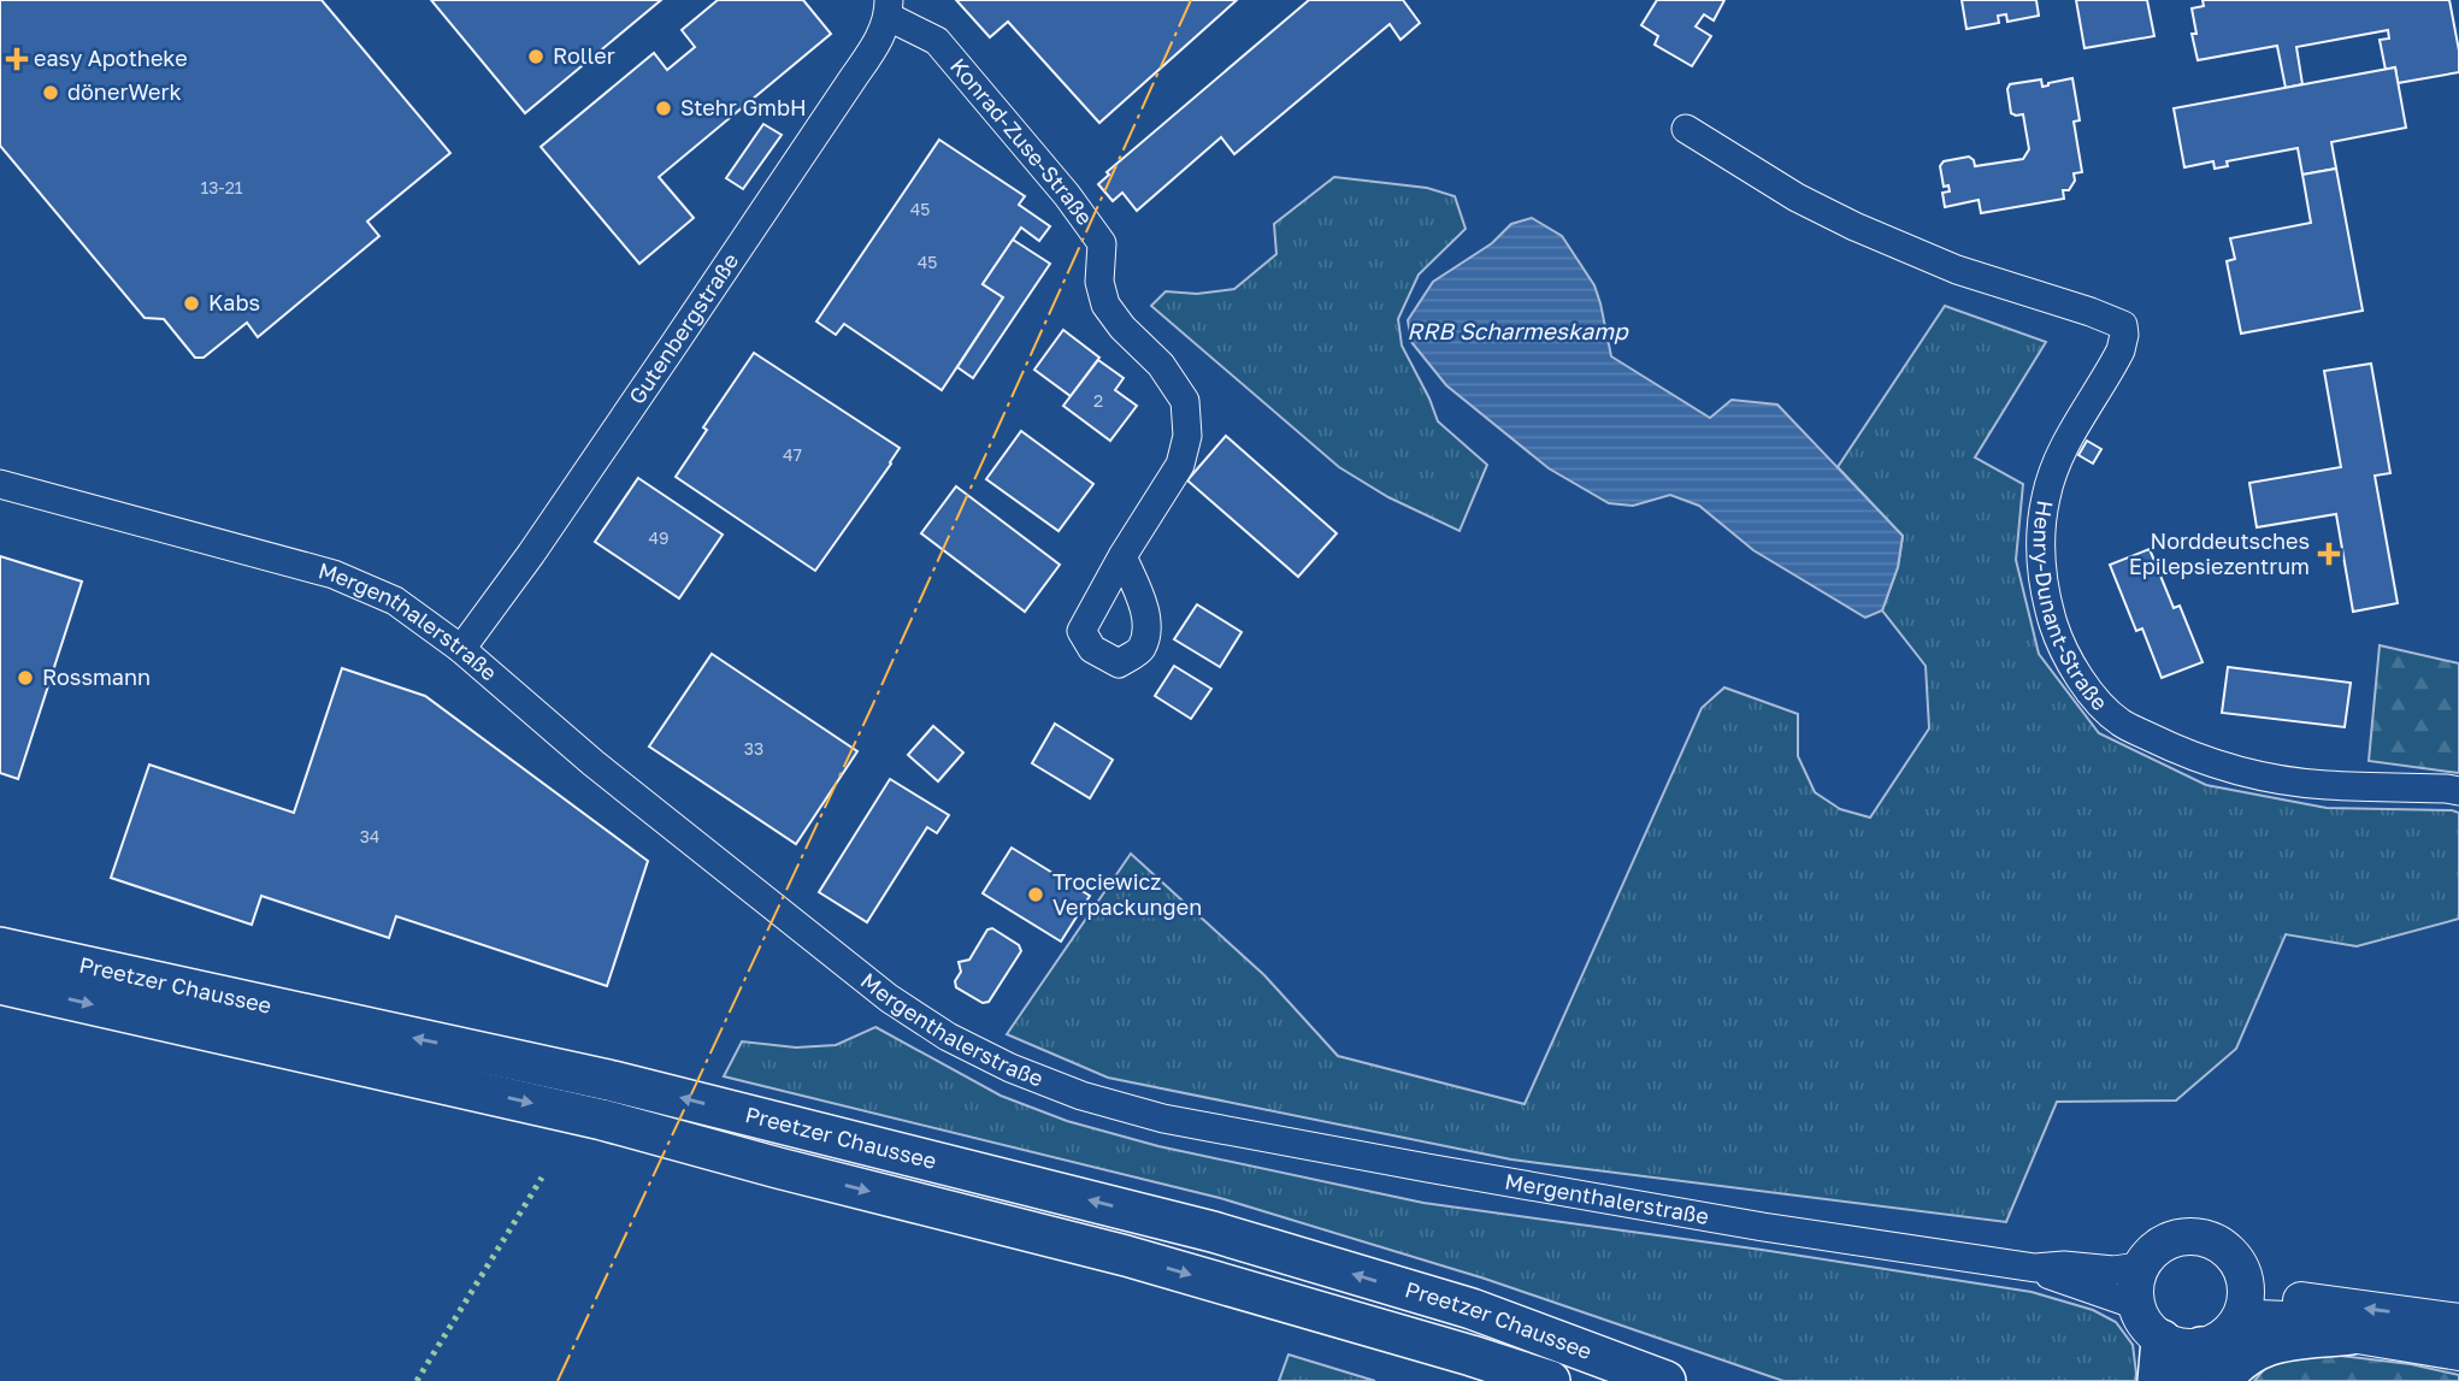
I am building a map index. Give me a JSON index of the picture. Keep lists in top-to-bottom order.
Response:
{
  "streets": {
    "highway": ["Preetzer Chaussee"],
    "street": [
      "Konrad-Zuse-Straße",
      "Gutenbergstraße",
      "Henry-Dunant-Straße",
      "Mergenthalerstraße"
    ]
  },
  "crossings": [
    ["Konrad-Zuse-Straße", "Gutenbergstraße"],
    ["Gutenbergstraße", "Mergenthalerstraße"]
  ],
  "water": ["RRB Scharmeskamp"],
  "places": {
    "other": [
      "Roller",
      "dönerWerk",
      "Stehr GmbH",
      "Kabs",
      "Rossmann",
      "Trociewicz Verpackungen"
    ],
    "health": ["easy Apotheke", "Norddeutsches Epilepsiezentrum"]
  },
  "house_numbers": [
    "13-21",
    "45",
    "45",
    "2",
    "47",
    "49",
    "33",
    "34"
  ]
}
